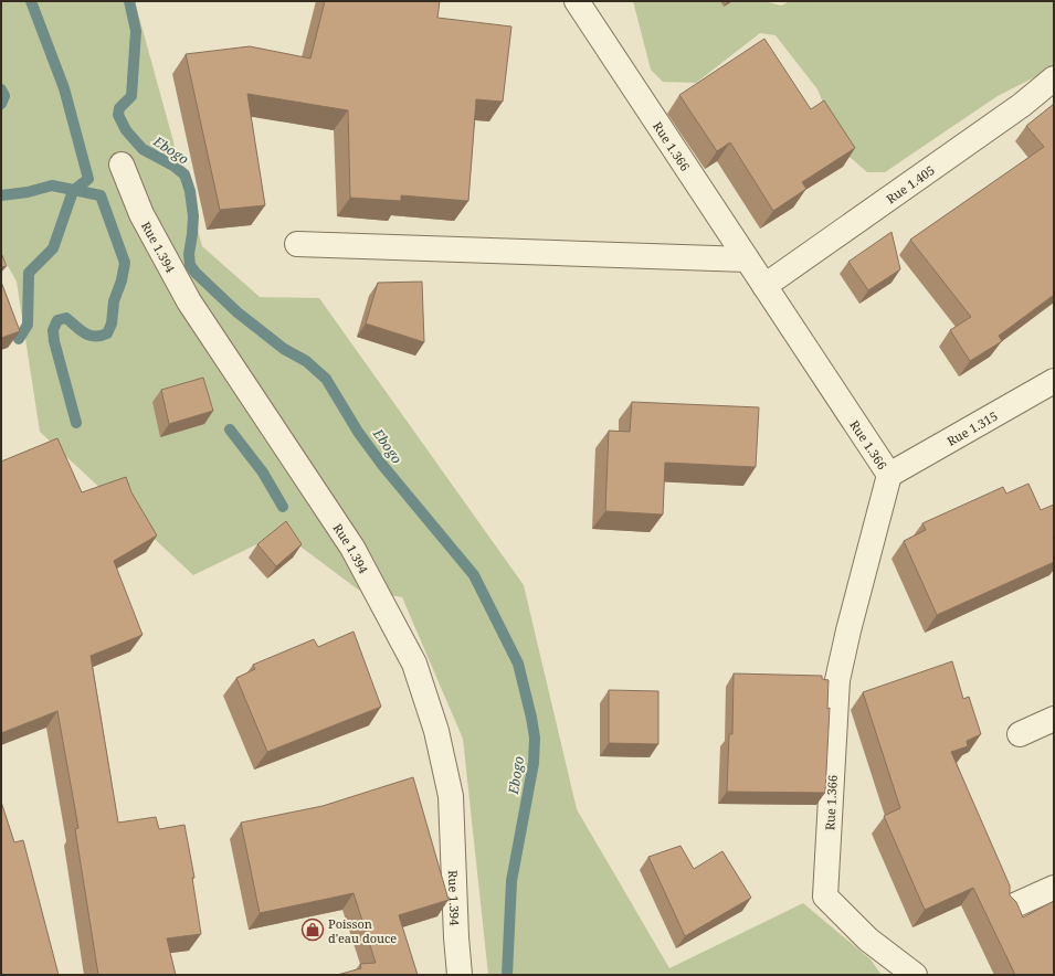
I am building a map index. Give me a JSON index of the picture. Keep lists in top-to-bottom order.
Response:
{
  "streets": {
    "street": [
      "Rue 1.366",
      "Rue 1.405",
      "Rue 1.394",
      "Rue 1.315"
    ]
  },
  "crossings": [
    ["Rue 1.366", "Rue 1.405"],
    ["Rue 1.366", "Rue 1.315"]
  ],
  "water": ["Ebogo"],
  "places": {
    "shop": ["Poisson d'eau douce"]
  }
}
